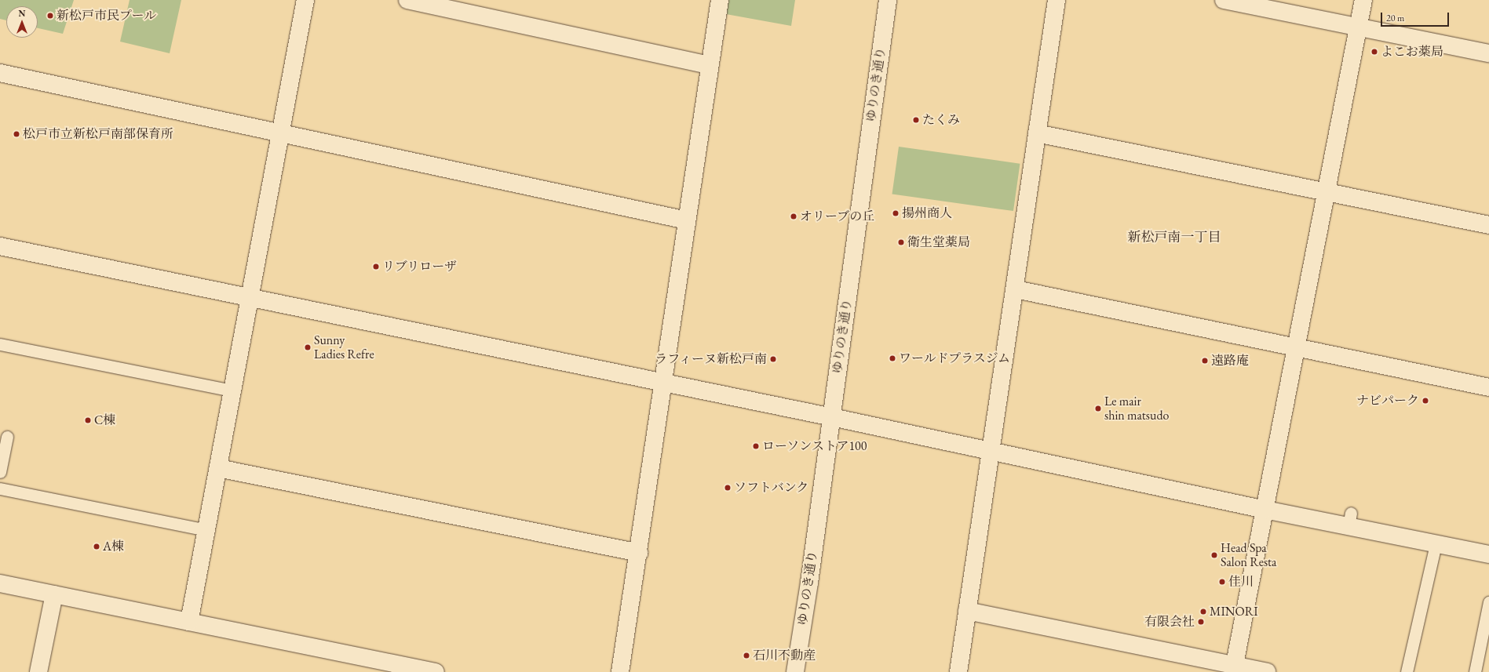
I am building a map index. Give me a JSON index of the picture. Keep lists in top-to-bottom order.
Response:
{
  "streets": {
    "street": ["ゆりのき通り"]
  },
  "districts": ["新松戸南一丁目"],
  "places": [
    "新松戸市民プール",
    "よこお薬局",
    "たくみ",
    "松戸市立新松戸南部保育所",
    "揚州商人",
    "オリーブの丘",
    "衛生堂薬局",
    "リブリローザ",
    "Sunny Ladies Refre",
    "ワールドプラスジム",
    "ラフィーヌ新松戸南",
    "遠路庵",
    "ナビパーク",
    "Le mair shin matsudo",
    "C棟",
    "ローソンストア100",
    "ソフトバンク",
    "A棟",
    "Head Spa Salon Resta",
    "佳川",
    "MINORI",
    "有限会社",
    "石川不動産"
  ],
  "scale_bar": "20 m",
  "north": "top"
}
